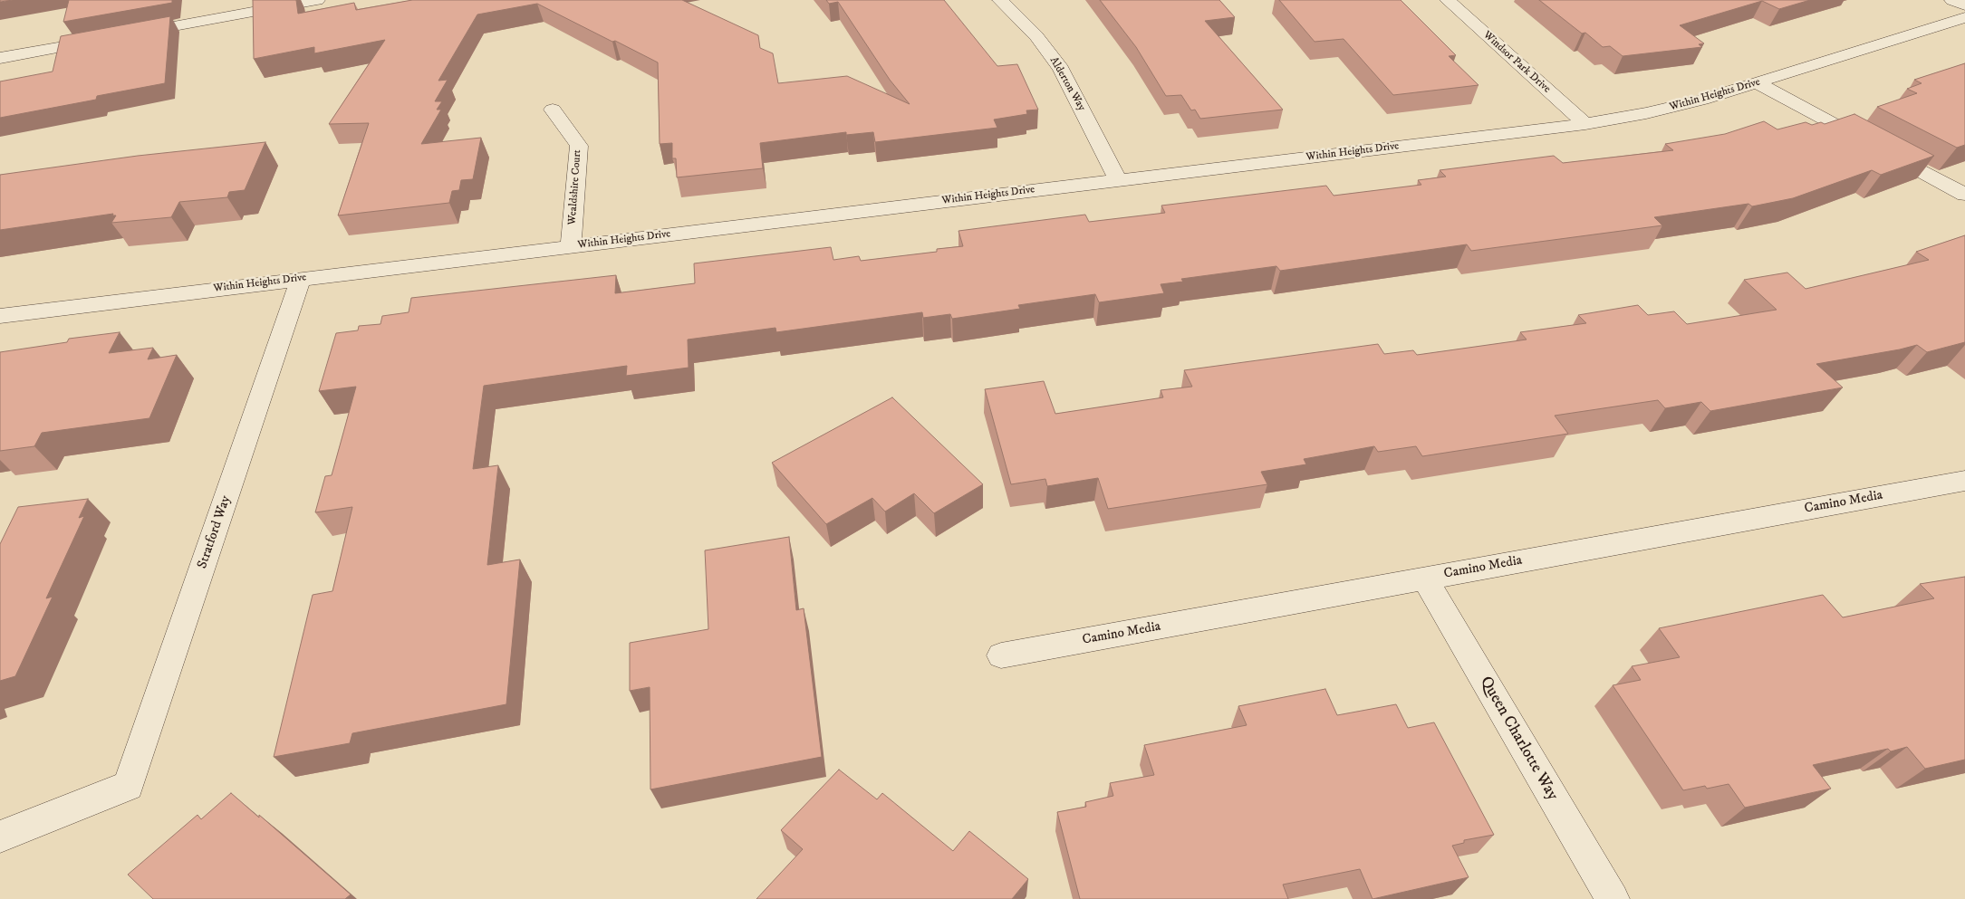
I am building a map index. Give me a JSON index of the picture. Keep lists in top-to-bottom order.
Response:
{
  "streets": {
    "street": [
      "Windsor Park Drive",
      "Alderton Way",
      "Within Heights Drive",
      "Wealdshire Court",
      "Camino Media",
      "Stratford Way",
      "Queen Charlotte Way"
    ]
  },
  "crossings": [
    ["Windsor Park Drive", "Within Heights Drive"],
    ["Alderton Way", "Within Heights Drive"],
    ["Within Heights Drive", "Wealdshire Court"],
    ["Within Heights Drive", "Stratford Way"],
    ["Camino Media", "Queen Charlotte Way"]
  ]
}
